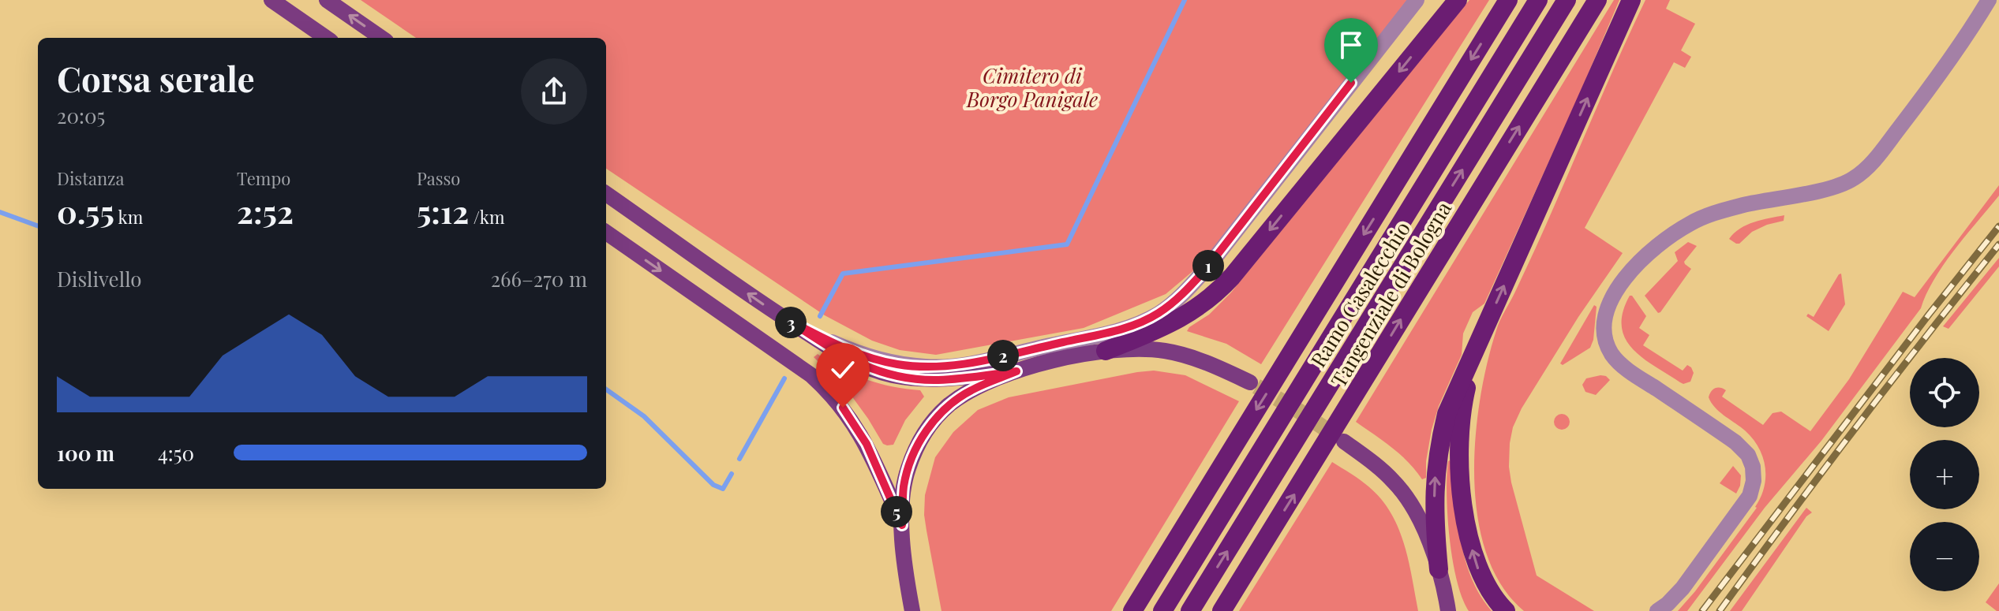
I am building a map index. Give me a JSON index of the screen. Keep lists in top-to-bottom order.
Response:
{
  "streets": {
    "highway": ["Ramo Casalecchio", "Tangenziale di Bologna"]
  },
  "parks": ["Cimitero di Borgo Panigale"],
  "page": {
    "heading": ["Corsa serale", "20:05"],
    "stats": [
      ["Distanza", "0.55 km"],
      ["Tempo", "2:52"],
      ["Passo", "5:12 /km"]
    ],
    "pins": [
      "1",
      "3",
      "2",
      "5"
    ],
    "chart": ["Dislivello", "266–270 m"],
    "map_buttons": ["+", "−"],
    "list": [
      {
        "name": "100 m",
        "note": "4:50"
      }
    ]
  }
}
